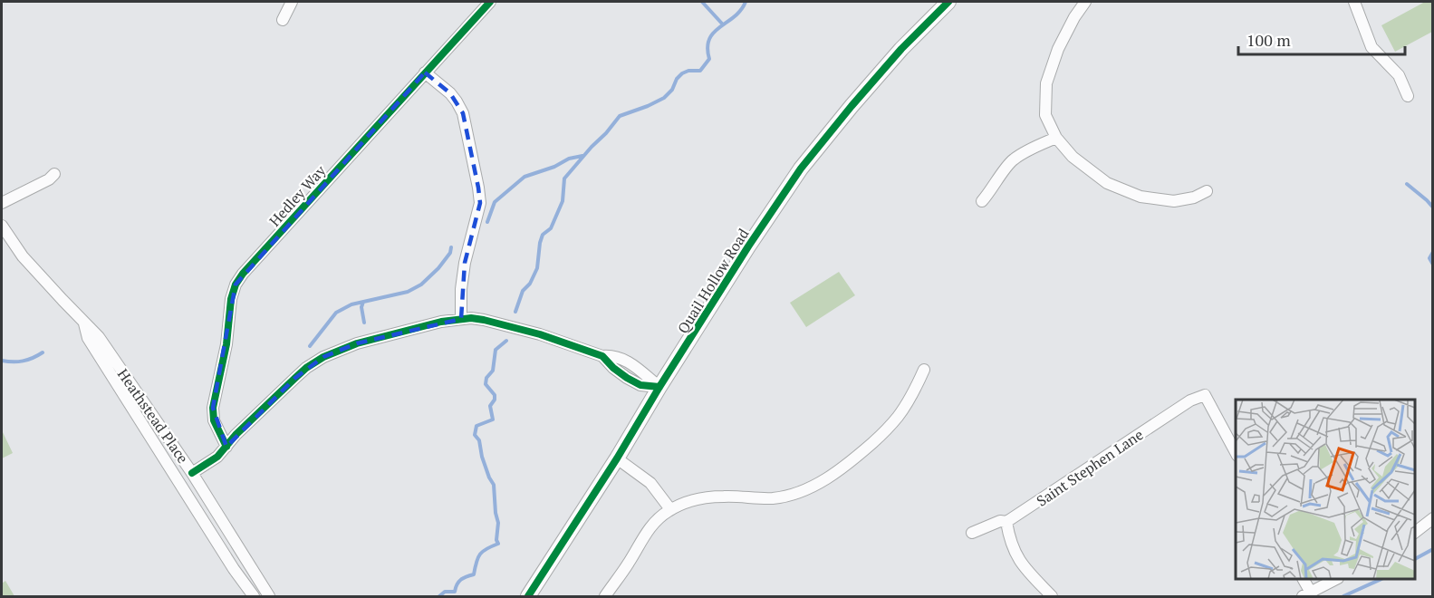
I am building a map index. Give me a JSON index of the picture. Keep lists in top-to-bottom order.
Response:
{
  "streets": {
    "main road": ["Quail Hollow Road"],
    "street": ["Hedley Way", "Heathstead Place", "Saint Stephen Lane"]
  },
  "scale_bar": "100 m"
}
